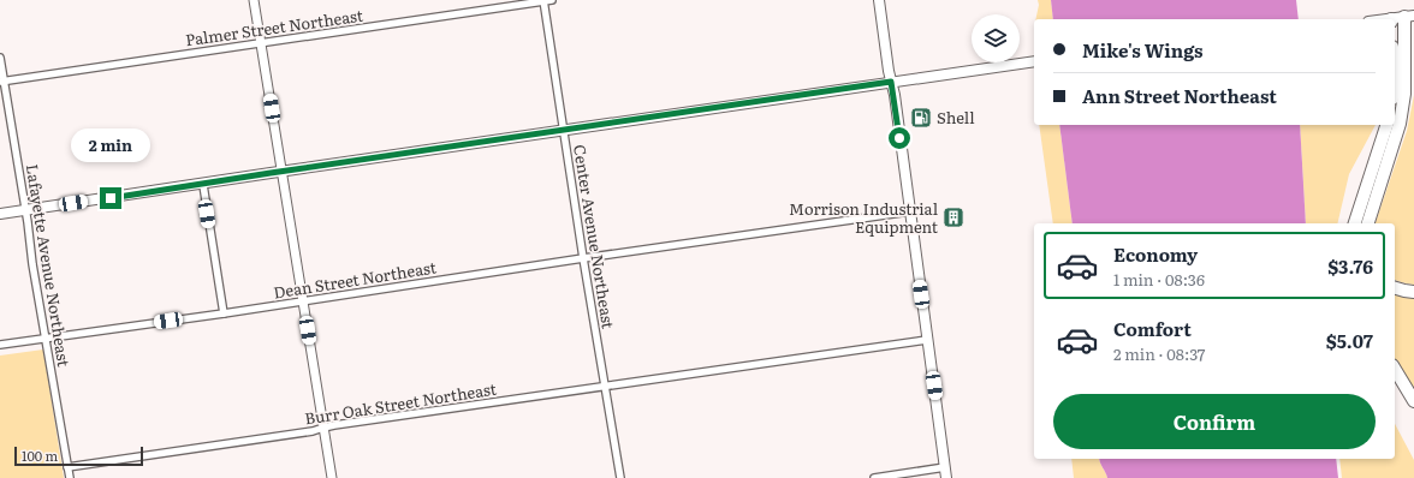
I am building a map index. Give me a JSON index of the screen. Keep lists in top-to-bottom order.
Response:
{
  "streets": {
    "street": [
      "Palmer Street Northeast",
      "Center Avenue Northeast",
      "Lafayette Avenue Northeast",
      "Dean Street Northeast",
      "Burr Oak Street Northeast"
    ]
  },
  "crossings": [
    ["Palmer Street Northeast", "Center Avenue Northeast"],
    ["Palmer Street Northeast", "Lafayette Avenue Northeast"],
    ["Center Avenue Northeast", "Dean Street Northeast"],
    ["Center Avenue Northeast", "Burr Oak Street Northeast"],
    ["Lafayette Avenue Northeast", "Dean Street Northeast"],
    ["Lafayette Avenue Northeast", "Burr Oak Street Northeast"]
  ],
  "places": {
    "fuel station": ["Shell"],
    "building": ["Morrison Industrial Equipment"]
  },
  "scale_bar": "100 m",
  "page": {
    "banner": ["Mike's Wings", "Ann Street Northeast"],
    "bubble": "2 min",
    "list": [
      {
        "name": "Economy",
        "note": "1 min · 08:36",
        "value": "$3.76"
      },
      {
        "name": "Comfort",
        "note": "2 min · 08:37",
        "value": "$5.07"
      }
    ],
    "buttons": "Confirm",
    "scale": "100 m"
  }
}
